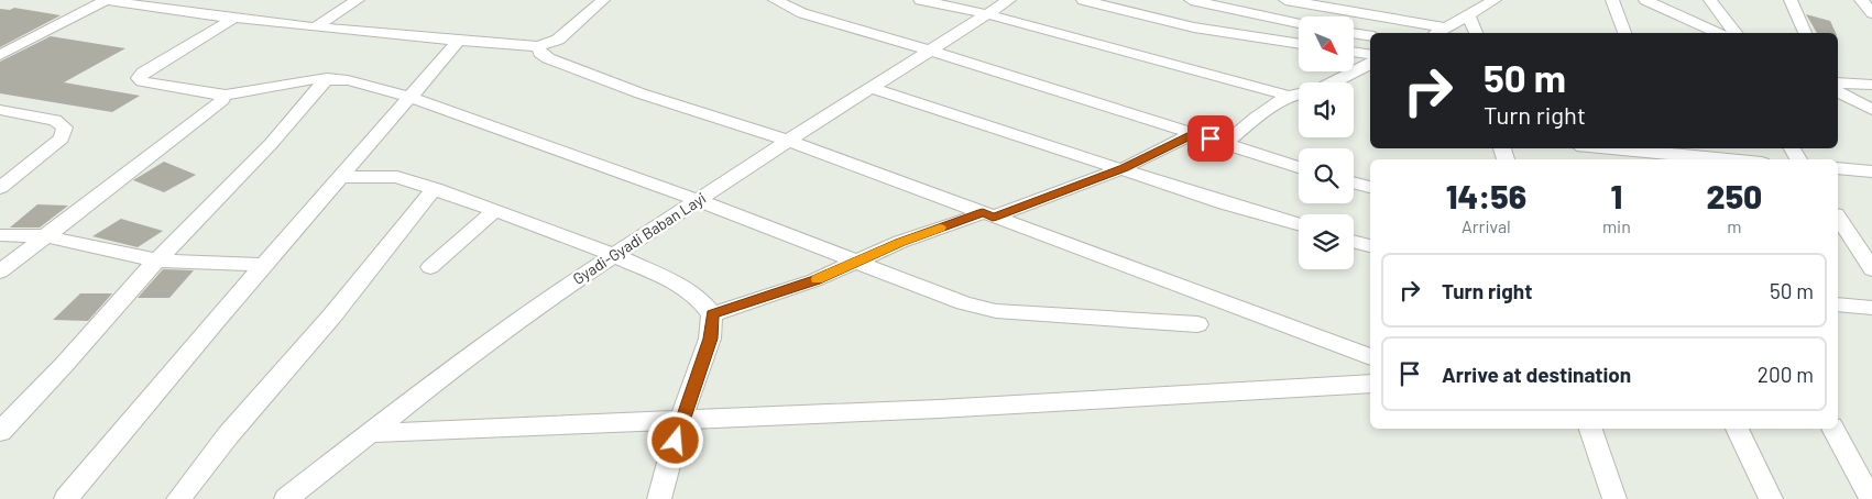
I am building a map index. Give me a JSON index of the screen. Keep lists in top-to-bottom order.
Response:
{
  "streets": {
    "street": ["Gyadi-Gyadi Baban Layi"]
  },
  "north": "bottom right",
  "page": {
    "turn": ["50 m", "Turn right"],
    "eta": [
      "14:56",
      "Arrival",
      "1",
      "min",
      "250",
      "m"
    ],
    "list": [
      {
        "name": "Turn right",
        "value": "50 m"
      },
      {
        "name": "Arrive at destination",
        "value": "200 m"
      }
    ]
  }
}
